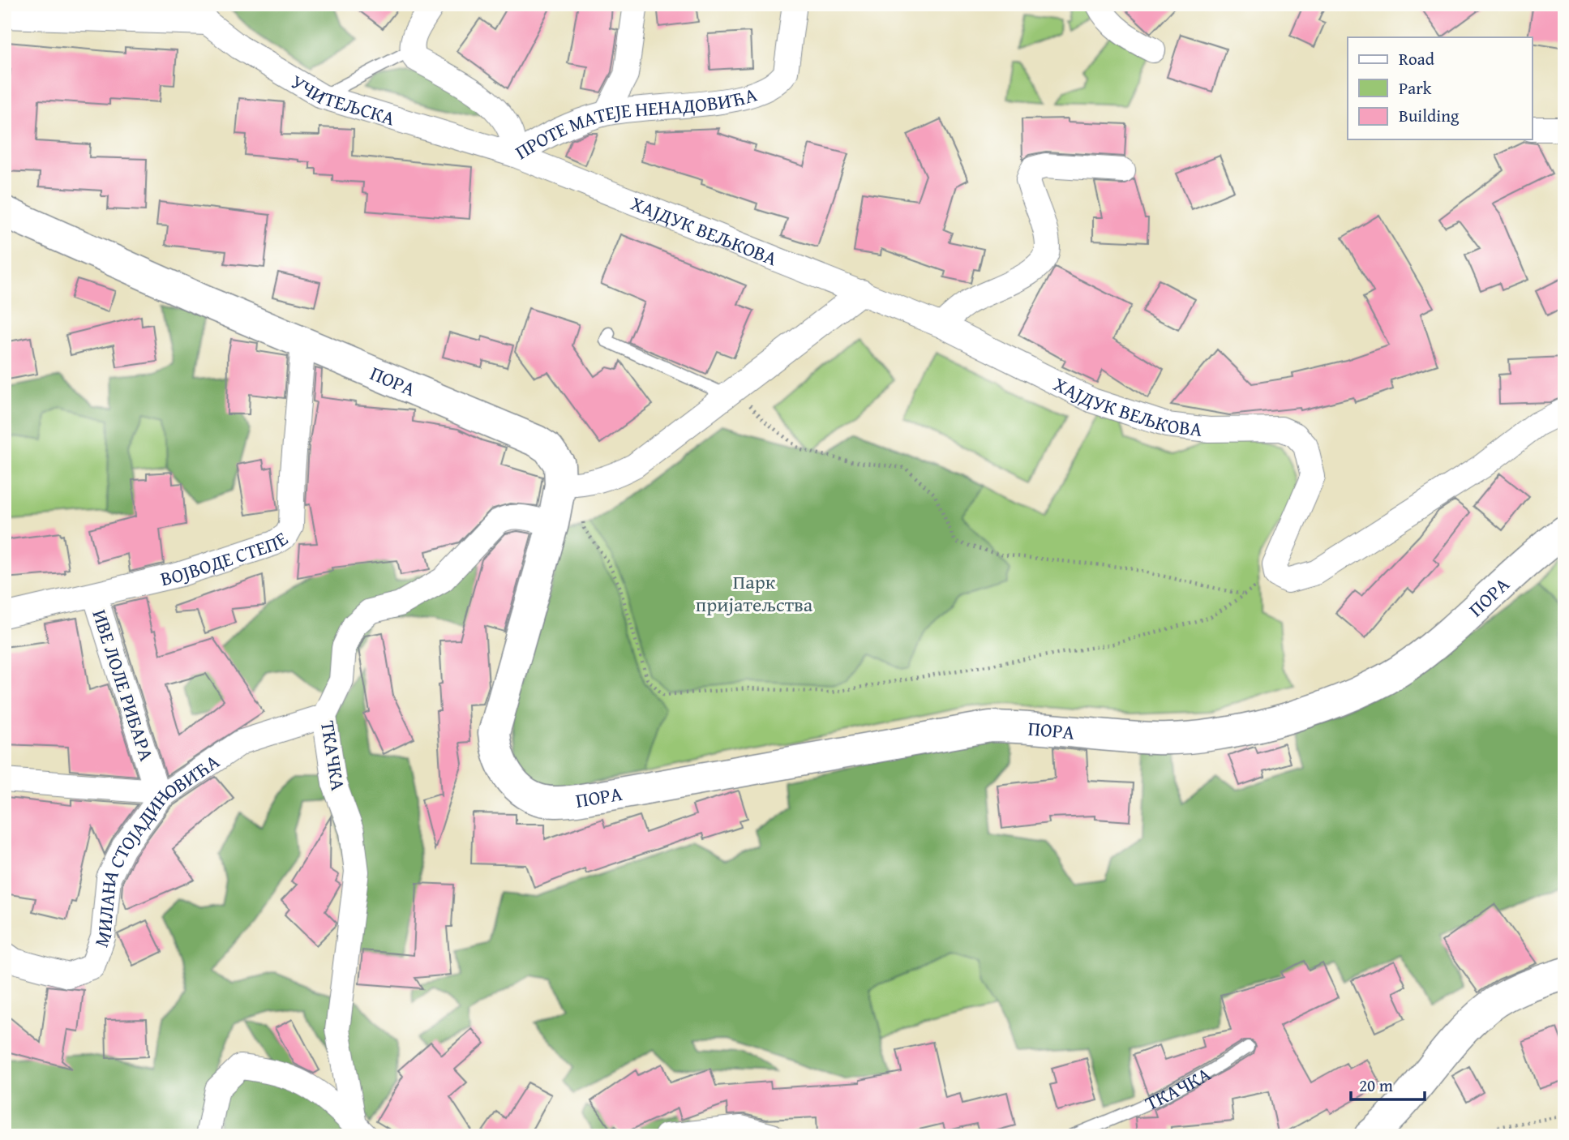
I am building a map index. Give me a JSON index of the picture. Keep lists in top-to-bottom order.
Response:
{
  "streets": {
    "street": [
      "УЧИТЕЉСКА",
      "ПРОТЕ МАТЕЈЕ НЕНАДОВИЋА",
      "ХАЈДУК ВЕЉКОВА",
      "ПОРА",
      "ВОЈВОДЕ СТЕПЕ",
      "ИВЕ ЛОЛЕ РИБАРА",
      "ТКАЧКА",
      "МИЛАНА СТОЈАДИНОВИЋА"
    ]
  },
  "crossings": [
    ["УЧИТЕЉСКА", "ПРОТЕ МАТЕЈЕ НЕНАДОВИЋА"],
    ["УЧИТЕЉСКА", "ХАЈДУК ВЕЉКОВА"],
    ["ПРОТЕ МАТЕЈЕ НЕНАДОВИЋА", "ХАЈДУК ВЕЉКОВА"],
    ["ПОРА", "ВОЈВОДЕ СТЕПЕ"],
    ["ПОРА", "ТКАЧКА"],
    ["ВОЈВОДЕ СТЕПЕ", "ИВЕ ЛОЛЕ РИБАРА"],
    ["ИВЕ ЛОЛЕ РИБАРА", "МИЛАНА СТОЈАДИНОВИЋА"],
    ["ТКАЧКА", "МИЛАНА СТОЈАДИНОВИЋА"]
  ],
  "parks": ["Парк пријатељства"],
  "legend": ["Road", "Park", "Building"],
  "scale_bar": "20 m"
}
